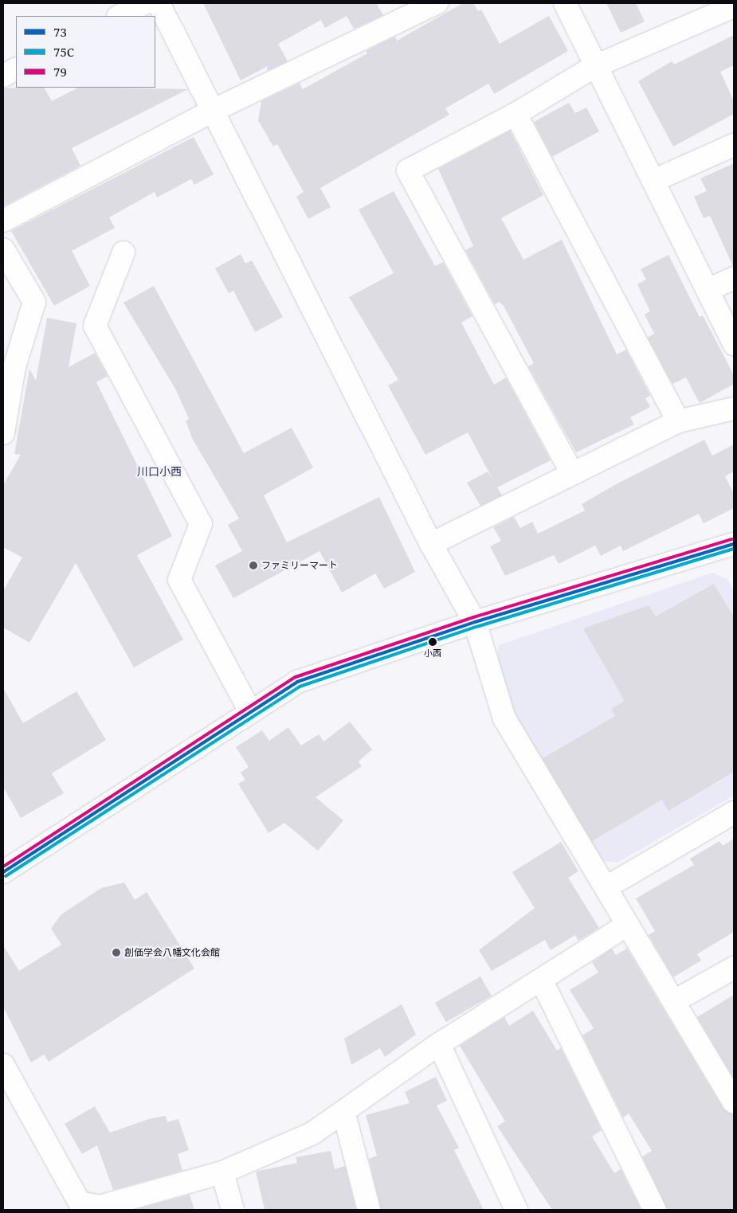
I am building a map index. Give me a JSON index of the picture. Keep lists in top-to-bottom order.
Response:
{
  "districts": ["川口小西"],
  "places": ["ファミリーマート", "小西", "創価学会八幡文化会館"],
  "lines": ["transit line 79", "transit line 73", "transit line 75C"],
  "legend": ["73", "75C", "79"]
}
